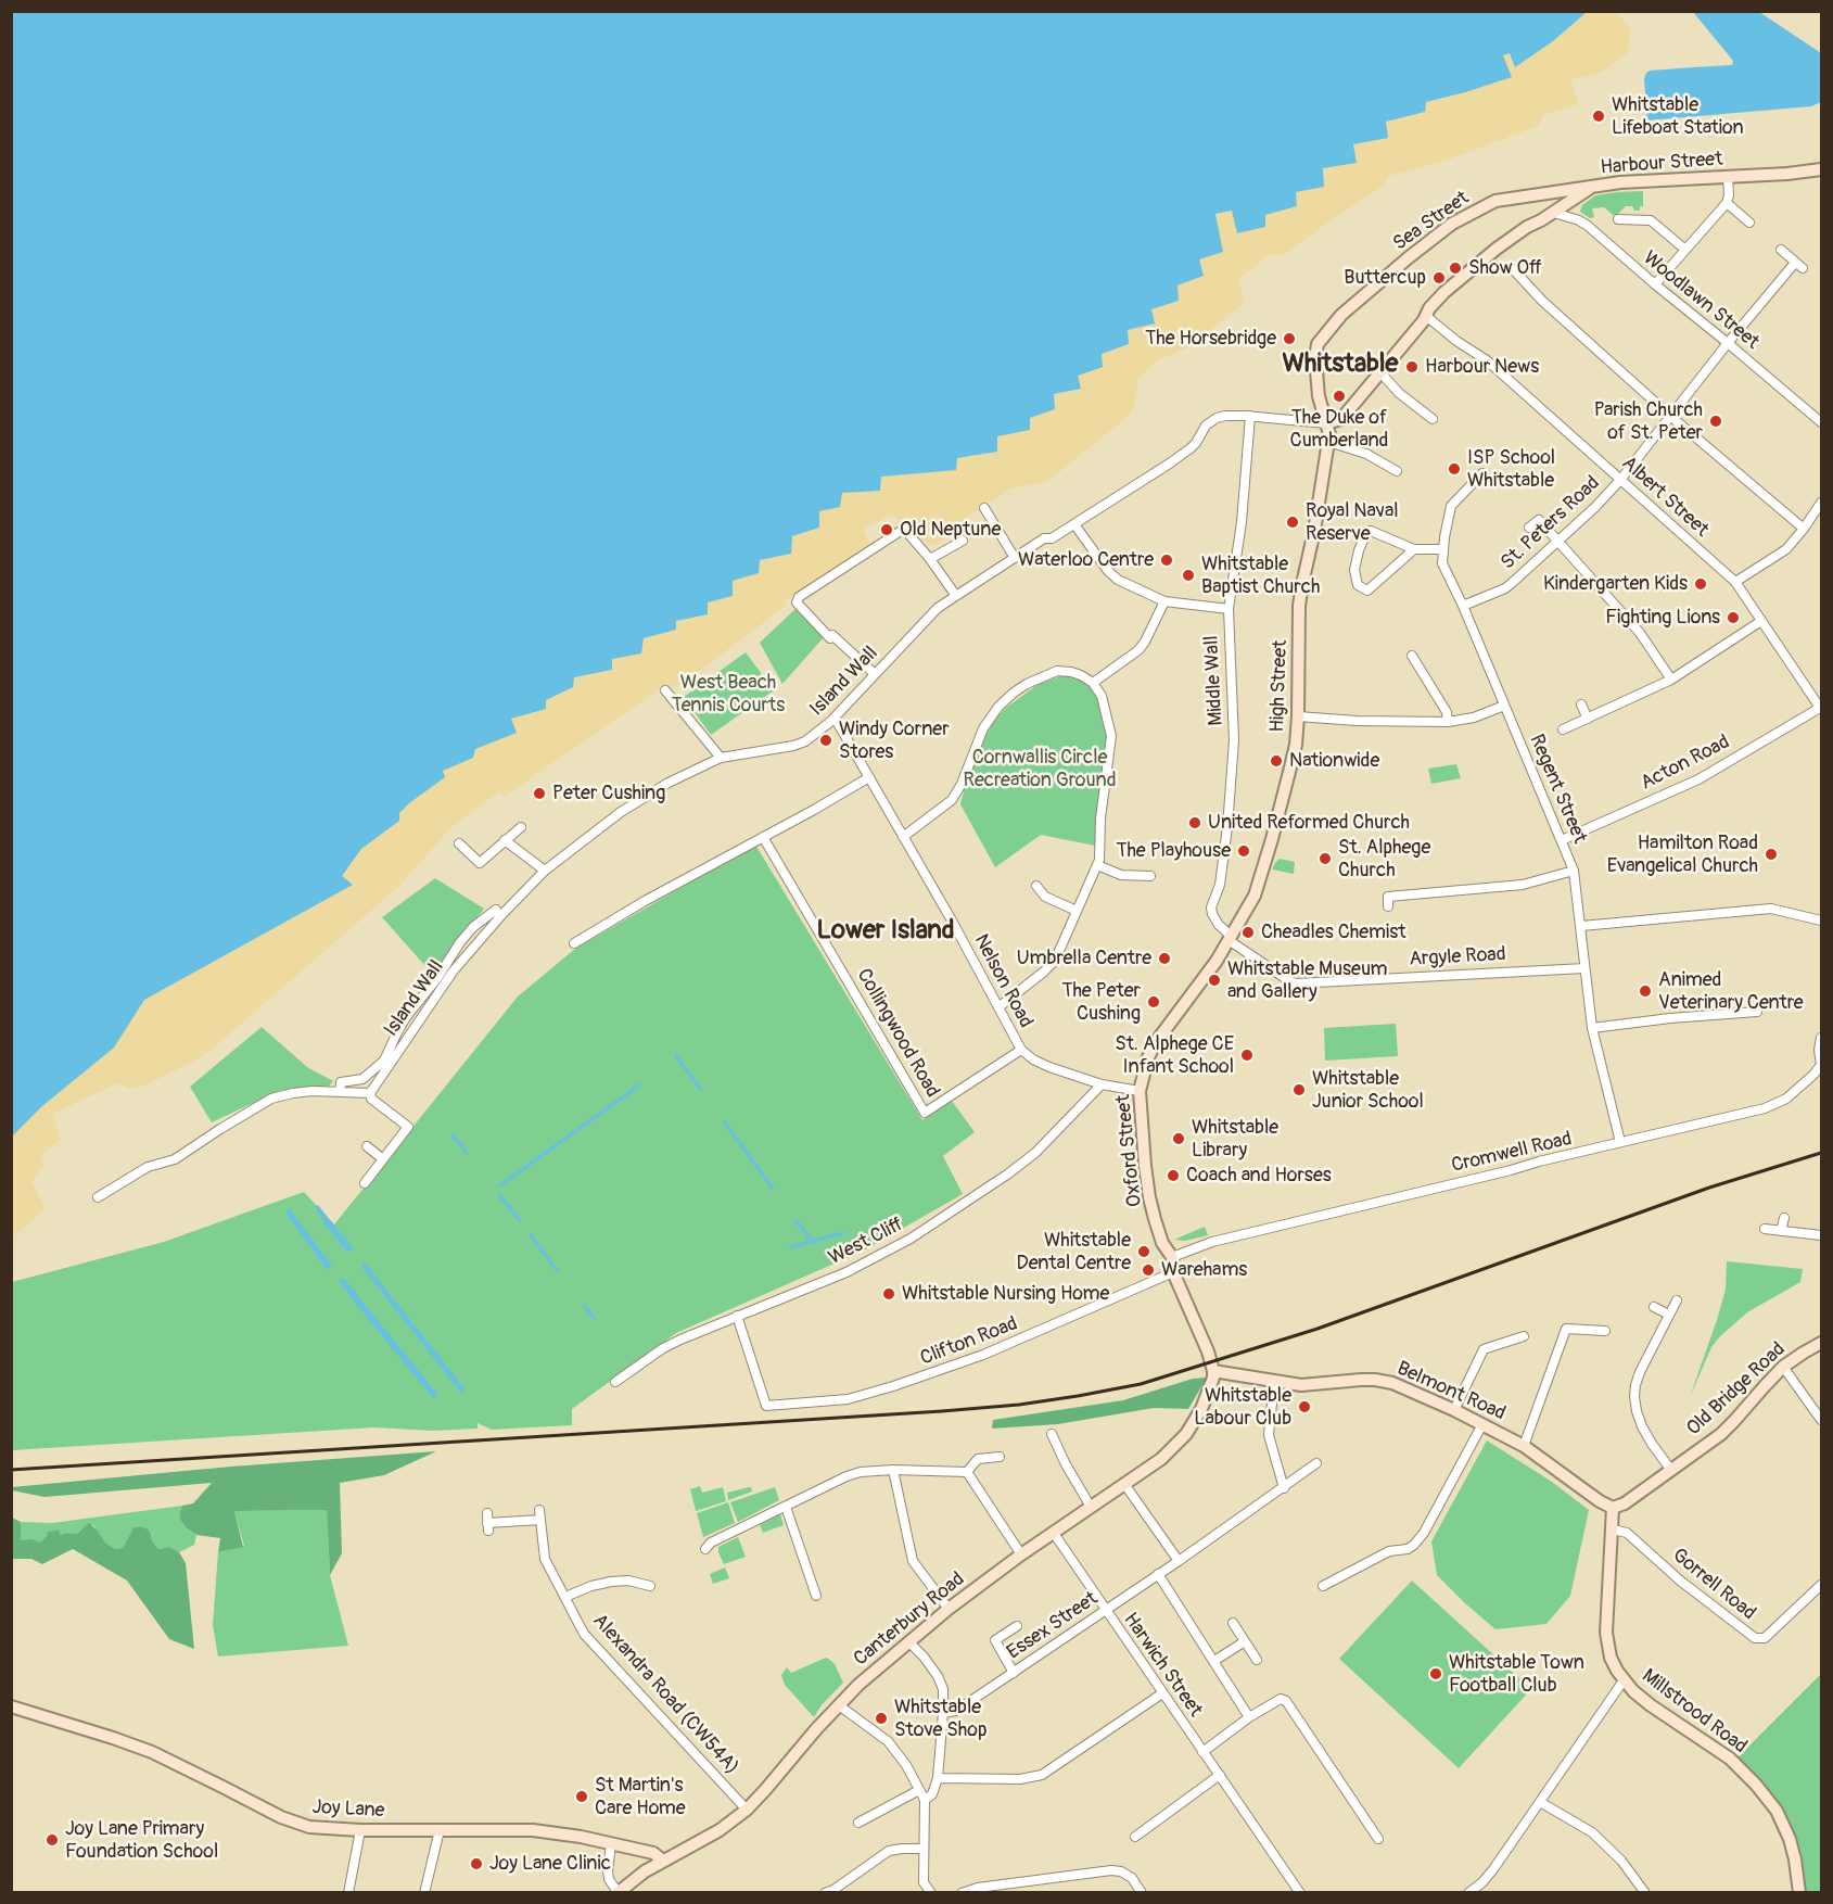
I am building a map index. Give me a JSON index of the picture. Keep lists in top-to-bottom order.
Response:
{
  "streets": {
    "main road": [
      "Harbour Street",
      "Sea Street",
      "High Street",
      "Oxford Street",
      "Old Bridge Road",
      "Belmont Road",
      "Canterbury Road",
      "Millstrood Road",
      "Joy Lane"
    ],
    "street": [
      "Woodlawn Street",
      "Albert Street",
      "St. Peters Road",
      "Middle Wall",
      "Island Wall",
      "Acton Road",
      "Regent Street",
      "Argyle Road",
      "Nelson Road",
      "Collingwood Road",
      "Cromwell Road",
      "West Cliff",
      "Clifton Road",
      "Gorrell Road",
      "Essex Street",
      "Harwich Street",
      "Alexandra Road (CW54A)"
    ]
  },
  "crossings": [
    ["Harbour Street", "Sea Street"],
    ["Harbour Street", "Woodlawn Street"],
    ["Harbour Street", "Albert Street"],
    ["Harbour Street", "Island Wall"],
    ["Harbour Street", "High Street"],
    ["Sea Street", "High Street"],
    ["Woodlawn Street", "St. Peters Road"],
    ["Albert Street", "St. Peters Road"],
    ["Albert Street", "Acton Road"],
    ["St. Peters Road", "Regent Street"],
    ["Middle Wall", "Island Wall"],
    ["Middle Wall", "High Street"],
    ["Middle Wall", "Argyle Road"],
    ["Middle Wall", "Oxford Street"],
    ["Island Wall", "High Street"],
    ["Island Wall", "Nelson Road"],
    ["High Street", "Argyle Road"],
    ["High Street", "Oxford Street"],
    ["Acton Road", "Regent Street"],
    ["Regent Street", "Argyle Road"],
    ["Regent Street", "Cromwell Road"],
    ["Argyle Road", "Oxford Street"],
    ["Nelson Road", "Collingwood Road"],
    ["Nelson Road", "Oxford Street"],
    ["Nelson Road", "West Cliff"],
    ["Oxford Street", "Cromwell Road"],
    ["Oxford Street", "Clifton Road"],
    ["Oxford Street", "Belmont Road"],
    ["Oxford Street", "Canterbury Road"],
    ["West Cliff", "Clifton Road"],
    ["Old Bridge Road", "Belmont Road"],
    ["Old Bridge Road", "Millstrood Road"],
    ["Belmont Road", "Canterbury Road"],
    ["Belmont Road", "Millstrood Road"],
    ["Gorrell Road", "Millstrood Road"],
    ["Canterbury Road", "Harwich Street"],
    ["Canterbury Road", "Alexandra Road (CW54A)"],
    ["Canterbury Road", "Joy Lane"],
    ["Essex Street", "Harwich Street"]
  ],
  "districts": ["Whitstable", "Lower Island"],
  "parks": ["West Beach Tennis Courts", "Cornwallis Circle Recreation Ground"],
  "places": [
    "Whitstable Lifeboat Station",
    "Show Off",
    "Buttercup",
    "The Horsebridge",
    "Harbour News",
    "The Duke of Cumberland",
    "Parish Church of St. Peter",
    "ISP School Whitstable",
    "Royal Naval Reserve",
    "Old Neptune",
    "Waterloo Centre",
    "Whitstable Baptist Church",
    "Kindergarten Kids",
    "Fighting Lions",
    "Windy Corner Stores",
    "Nationwide",
    "Peter Cushing",
    "United Reformed Church",
    "The Playhouse",
    "Hamilton Road Evangelical Church",
    "St. Alphege Church",
    "Cheadles Chemist",
    "Umbrella Centre",
    "Whitstable Museum and Gallery",
    "Animed Veterinary Centre",
    "The Peter Cushing",
    "St. Alphege CE Infant School",
    "Whitstable Junior School",
    "Whitstable Library",
    "Coach and Horses",
    "Whitstable Dental Centre",
    "Warehams",
    "Whitstable Nursing Home",
    "Whitstable Labour Club",
    "Whitstable Town Football Club",
    "Whitstable Stove Shop",
    "St Martin's Care Home",
    "Joy Lane Primary Foundation School",
    "Joy Lane Clinic"
  ]
}
